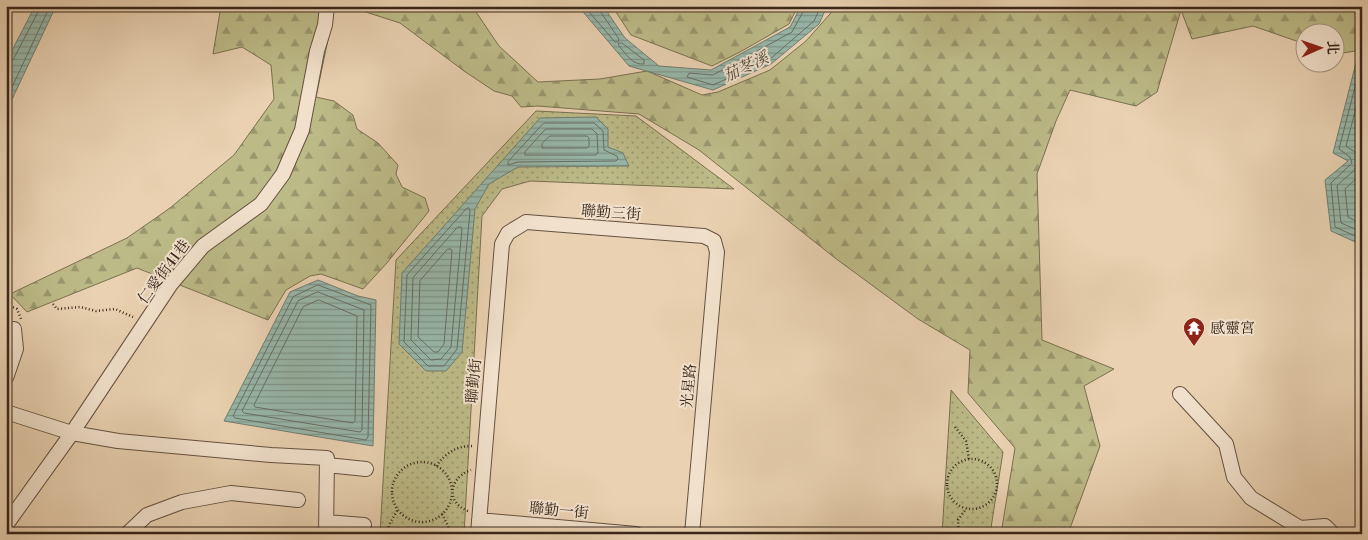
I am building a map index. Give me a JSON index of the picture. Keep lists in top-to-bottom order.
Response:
{
  "streets": {
    "street": [
      "聯勤三街",
      "仁愛街41巷",
      "聯勤街",
      "光星路",
      "聯勤一街"
    ]
  },
  "crossings": [
    ["聯勤三街", "聯勤街"],
    ["聯勤三街", "光星路"],
    ["聯勤街", "聯勤一街"]
  ],
  "water": ["茄苳溪"],
  "places": {
    "temple": ["感靈宮"]
  },
  "north": "right"
}
